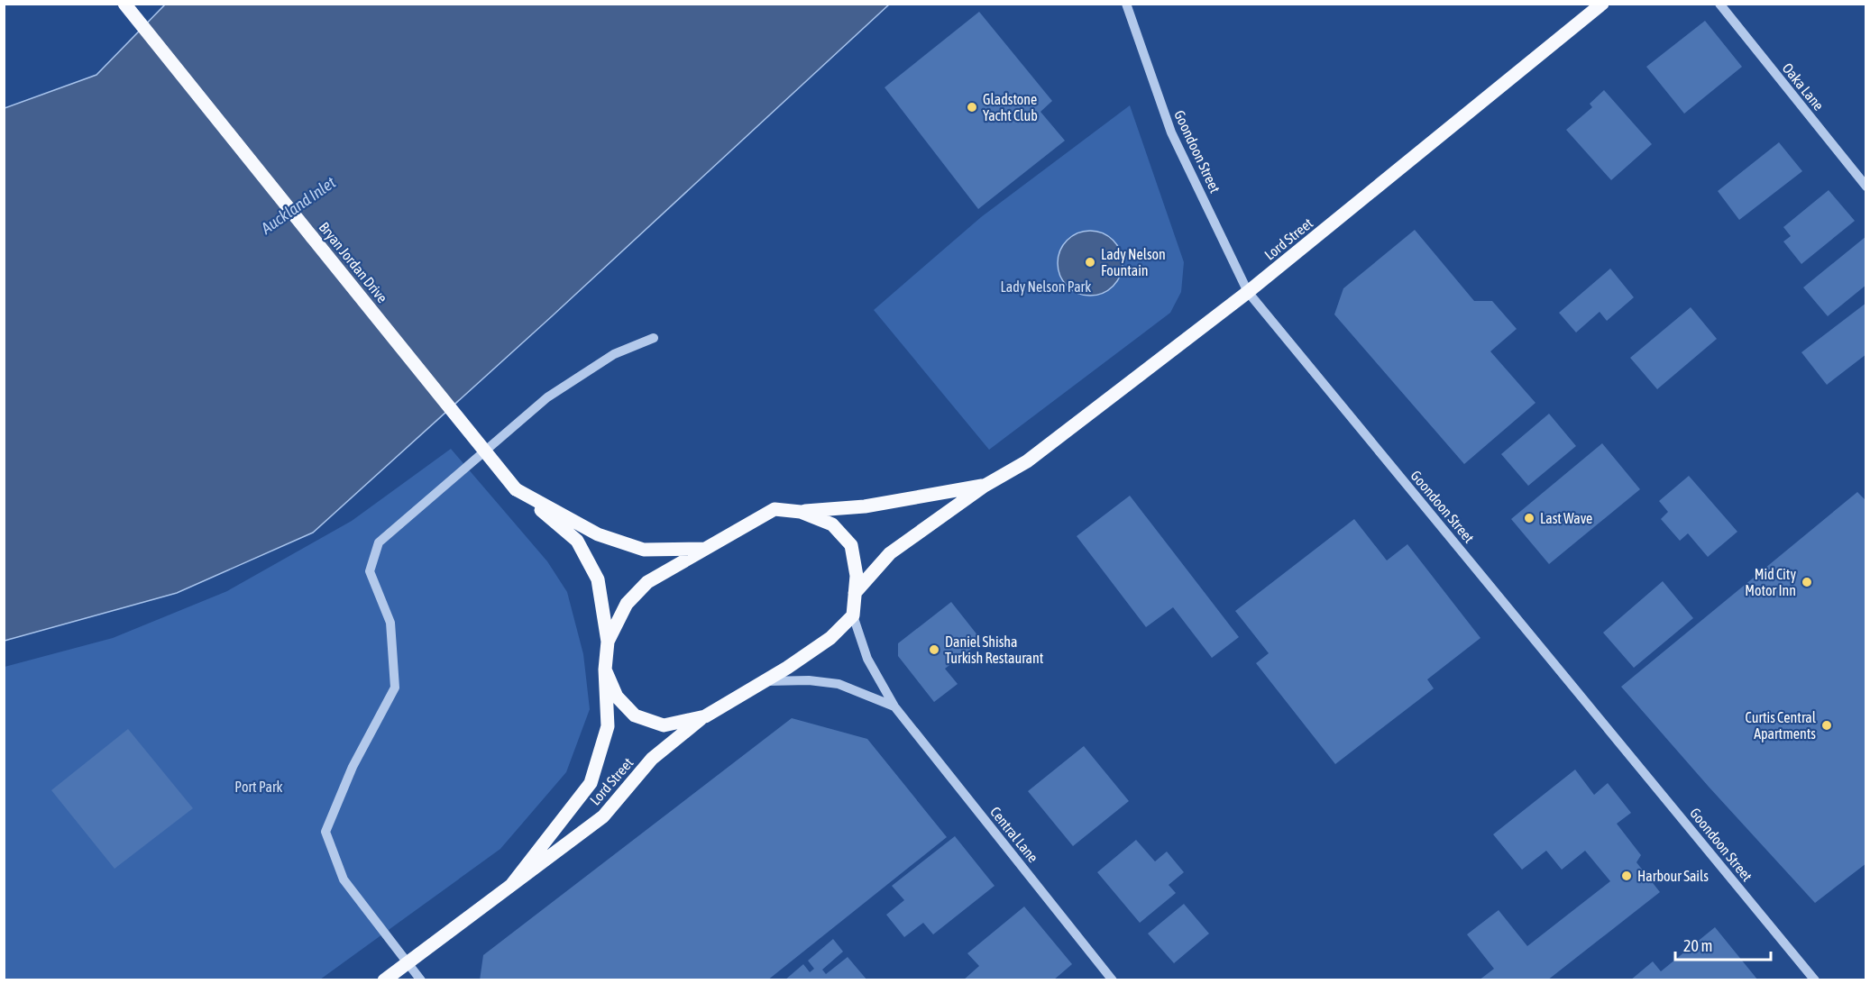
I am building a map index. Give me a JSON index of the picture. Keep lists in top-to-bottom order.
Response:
{
  "streets": {
    "main road": ["Lord Street", "Bryan Jordan Drive"],
    "street": ["Oaka Lane", "Goondoon Street", "Central Lane"]
  },
  "crossings": [
    ["Goondoon Street", "Lord Street"],
    ["Lord Street", "Bryan Jordan Drive"]
  ],
  "water": ["Auckland Inlet"],
  "parks": ["Lady Nelson Park", "Port Park"],
  "places": [
    "Gladstone Yacht Club",
    "Lady Nelson Fountain",
    "Last Wave",
    "Mid City Motor Inn",
    "Daniel Shisha Turkish Restaurant",
    "Curtis Central Apartments",
    "Harbour Sails"
  ],
  "scale_bar": "20 m"
}
